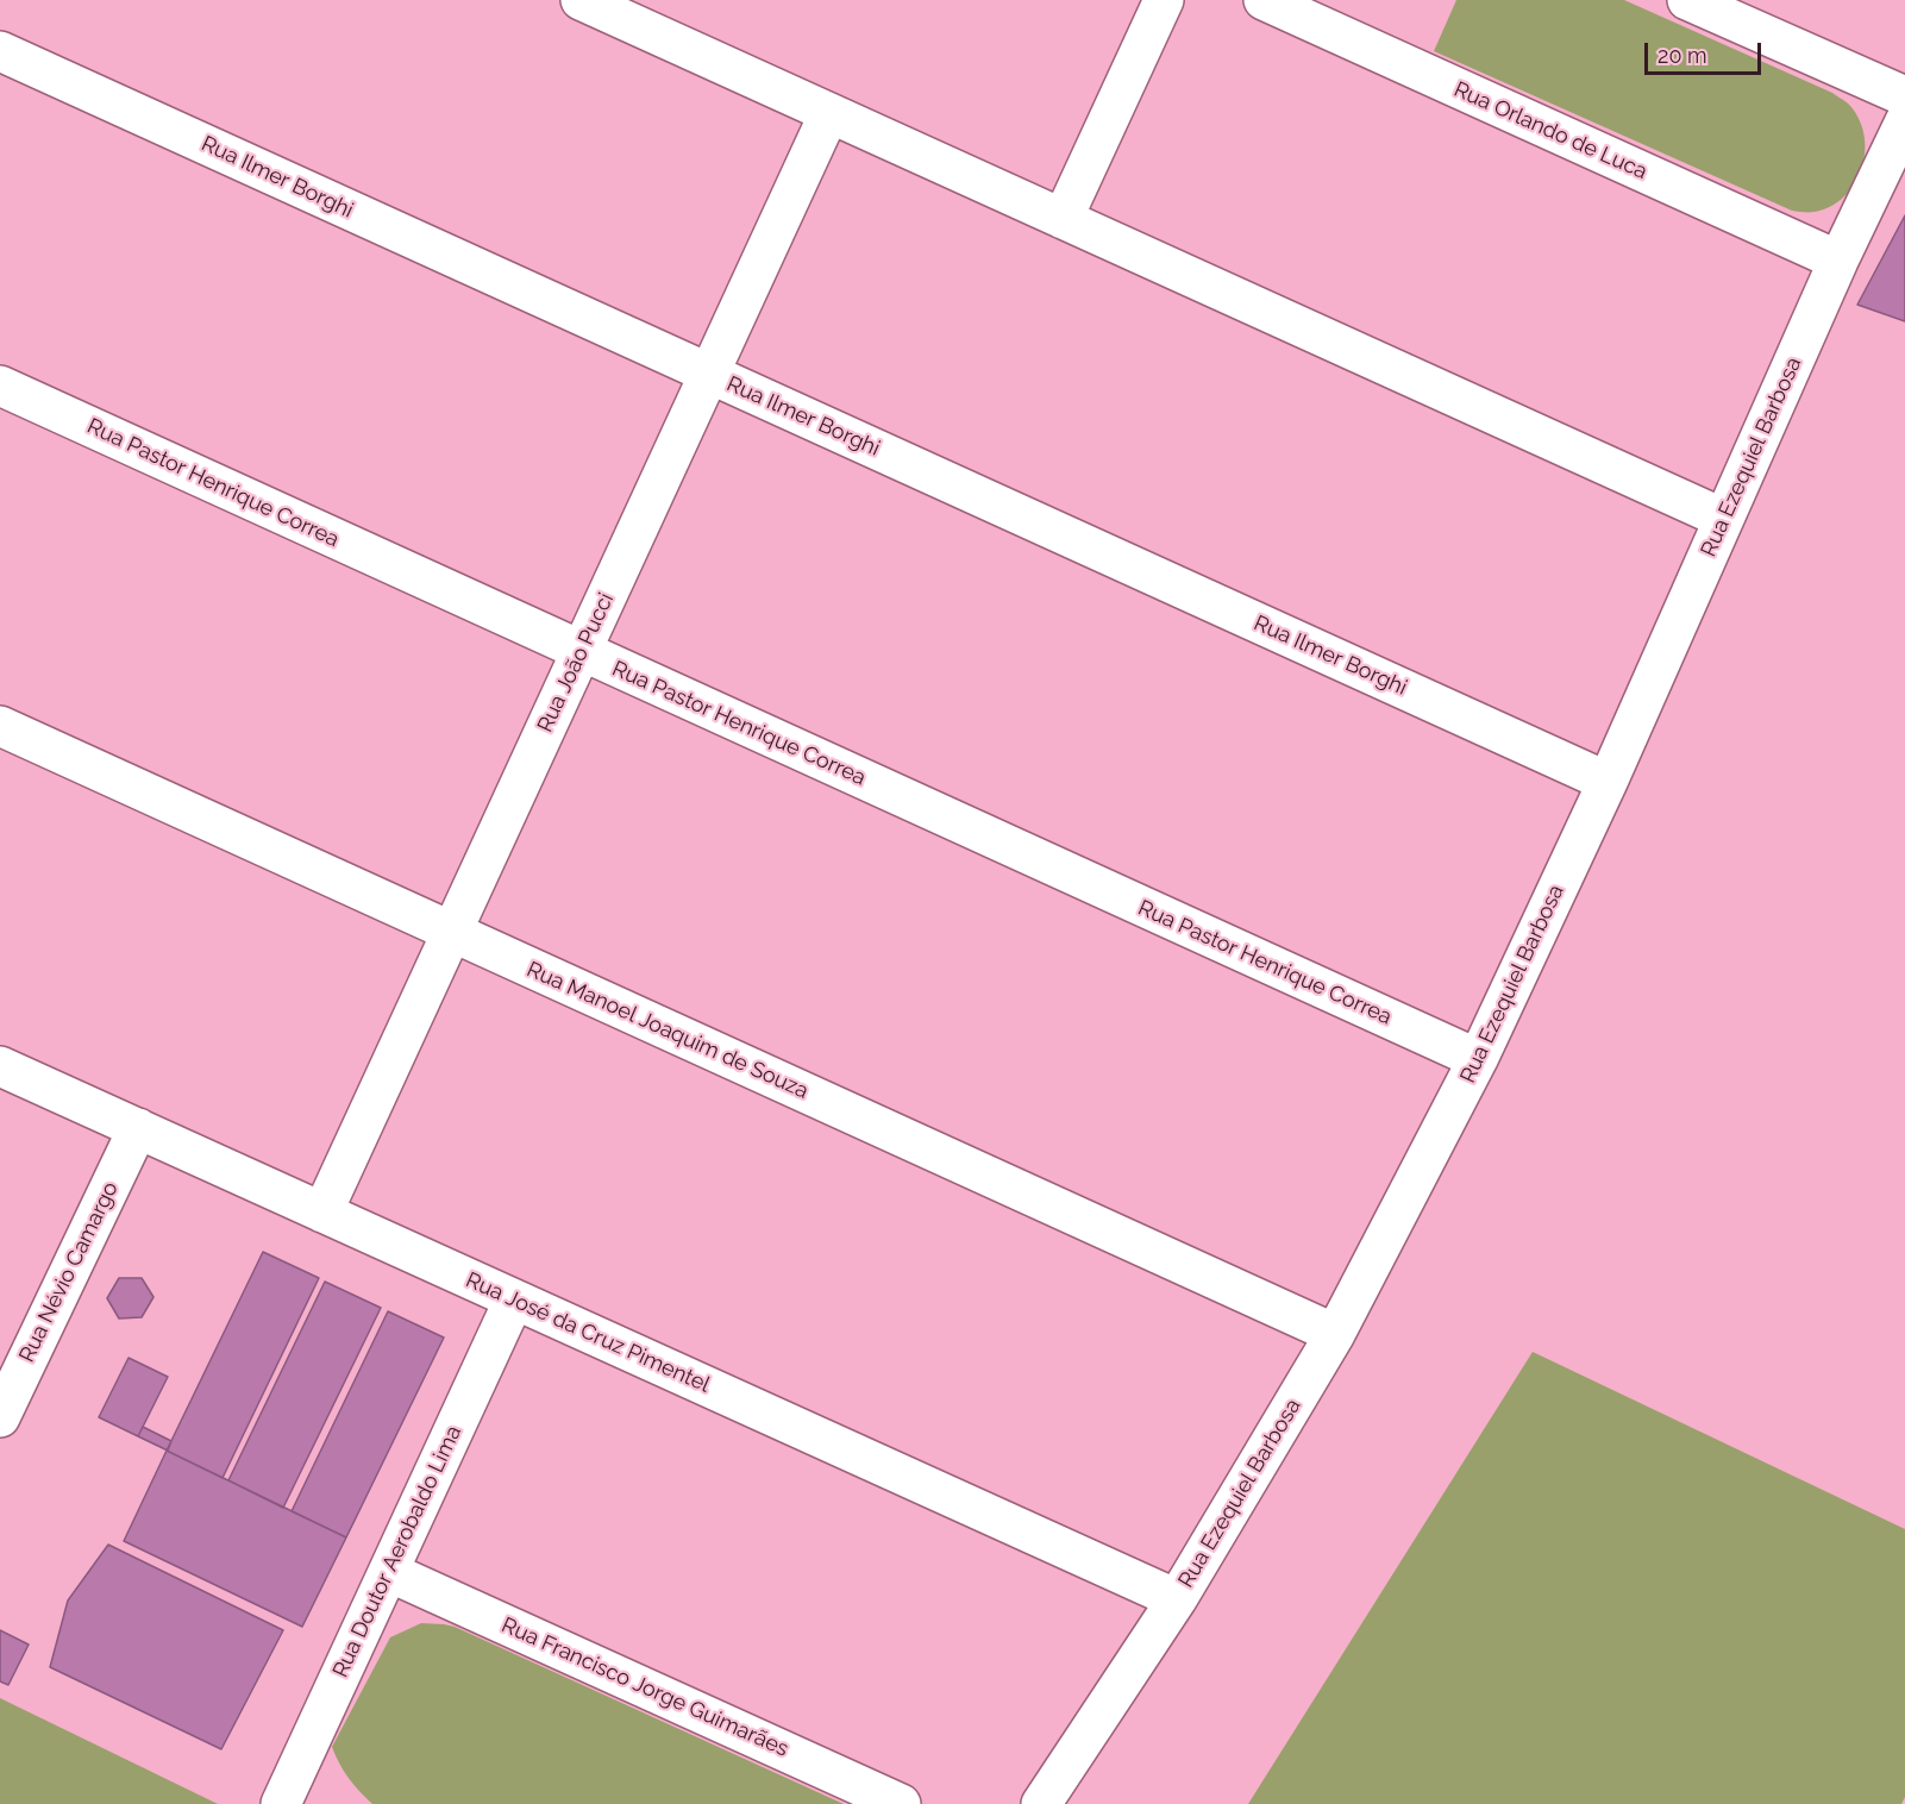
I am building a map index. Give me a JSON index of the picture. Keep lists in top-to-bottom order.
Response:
{
  "streets": {
    "street": [
      "Rua Orlando de Luca",
      "Rua Ilmer Borghi",
      "Rua Ezequiel Barbosa",
      "Rua Pastor Henrique Correa",
      "Rua João Pucci",
      "Rua Manoel Joaquim de Souza",
      "Rua Névio Camargo",
      "Rua José da Cruz Pimentel",
      "Rua Doutor Aerobaldo Lima",
      "Rua Francisco Jorge Guimarães"
    ]
  },
  "crossings": [
    ["Rua Orlando de Luca", "Rua Ezequiel Barbosa"],
    ["Rua Ilmer Borghi", "Rua Ezequiel Barbosa"],
    ["Rua Ilmer Borghi", "Rua João Pucci"],
    ["Rua Ezequiel Barbosa", "Rua Pastor Henrique Correa"],
    ["Rua Ezequiel Barbosa", "Rua Manoel Joaquim de Souza"],
    ["Rua Ezequiel Barbosa", "Rua José da Cruz Pimentel"],
    ["Rua Pastor Henrique Correa", "Rua João Pucci"],
    ["Rua João Pucci", "Rua Manoel Joaquim de Souza"],
    ["Rua João Pucci", "Rua José da Cruz Pimentel"],
    ["Rua Névio Camargo", "Rua José da Cruz Pimentel"],
    ["Rua José da Cruz Pimentel", "Rua Doutor Aerobaldo Lima"],
    ["Rua Doutor Aerobaldo Lima", "Rua Francisco Jorge Guimarães"]
  ],
  "scale_bar": "20 m"
}
